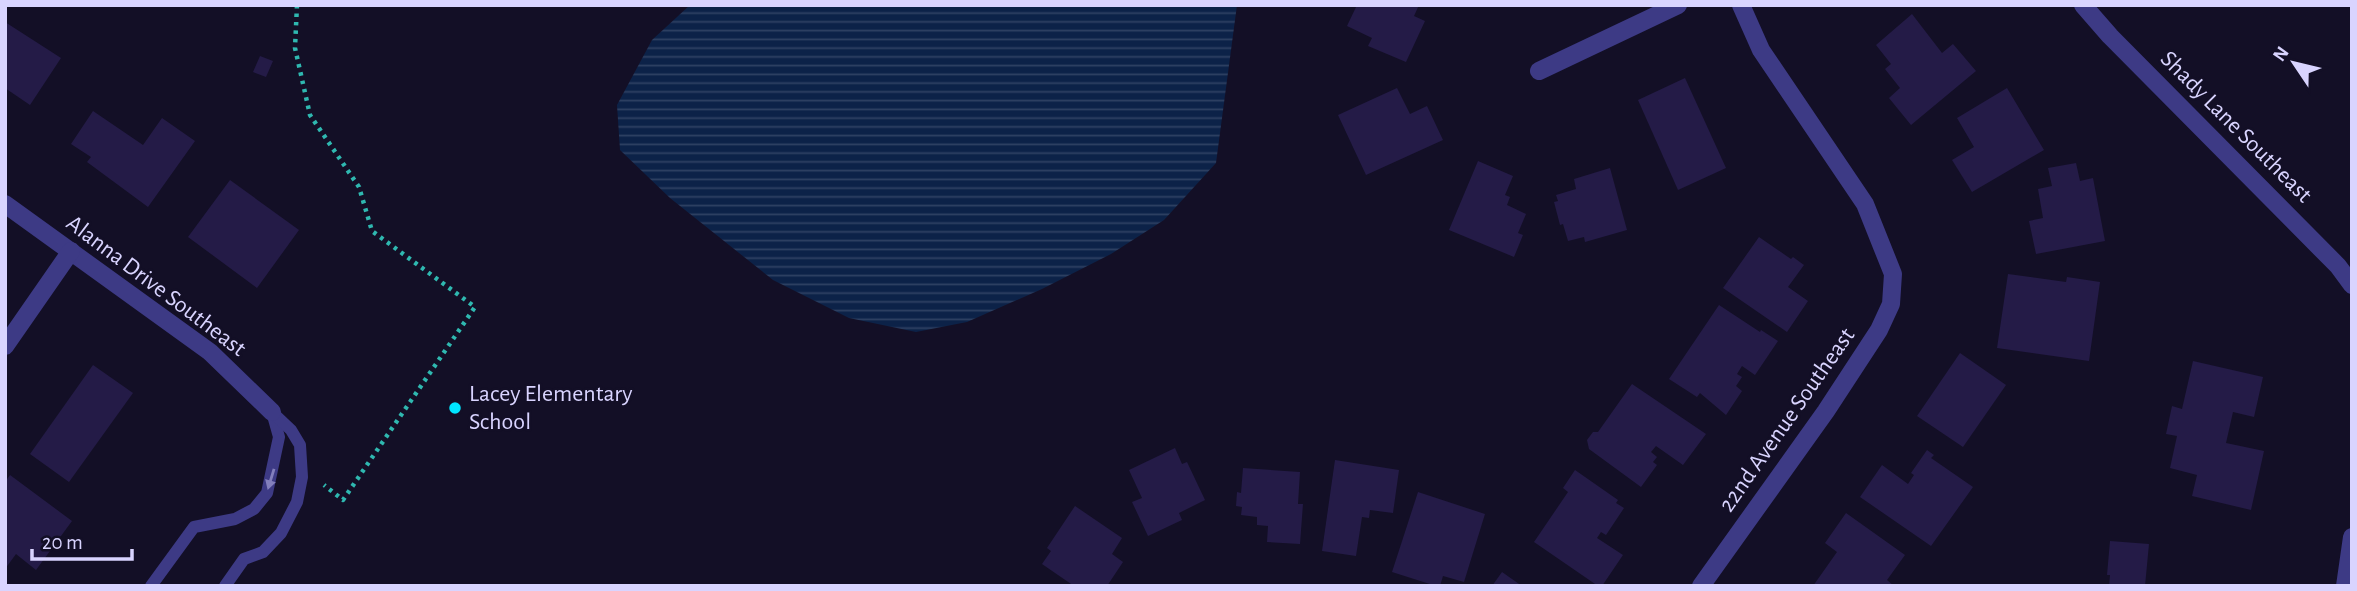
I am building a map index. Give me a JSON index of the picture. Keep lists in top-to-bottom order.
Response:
{
  "streets": {
    "street": ["Shady Lane Southeast", "Alanna Drive Southeast", "22nd Avenue Southeast"]
  },
  "places": ["Lacey Elementary School"],
  "scale_bar": "20 m",
  "north": "top left"
}
